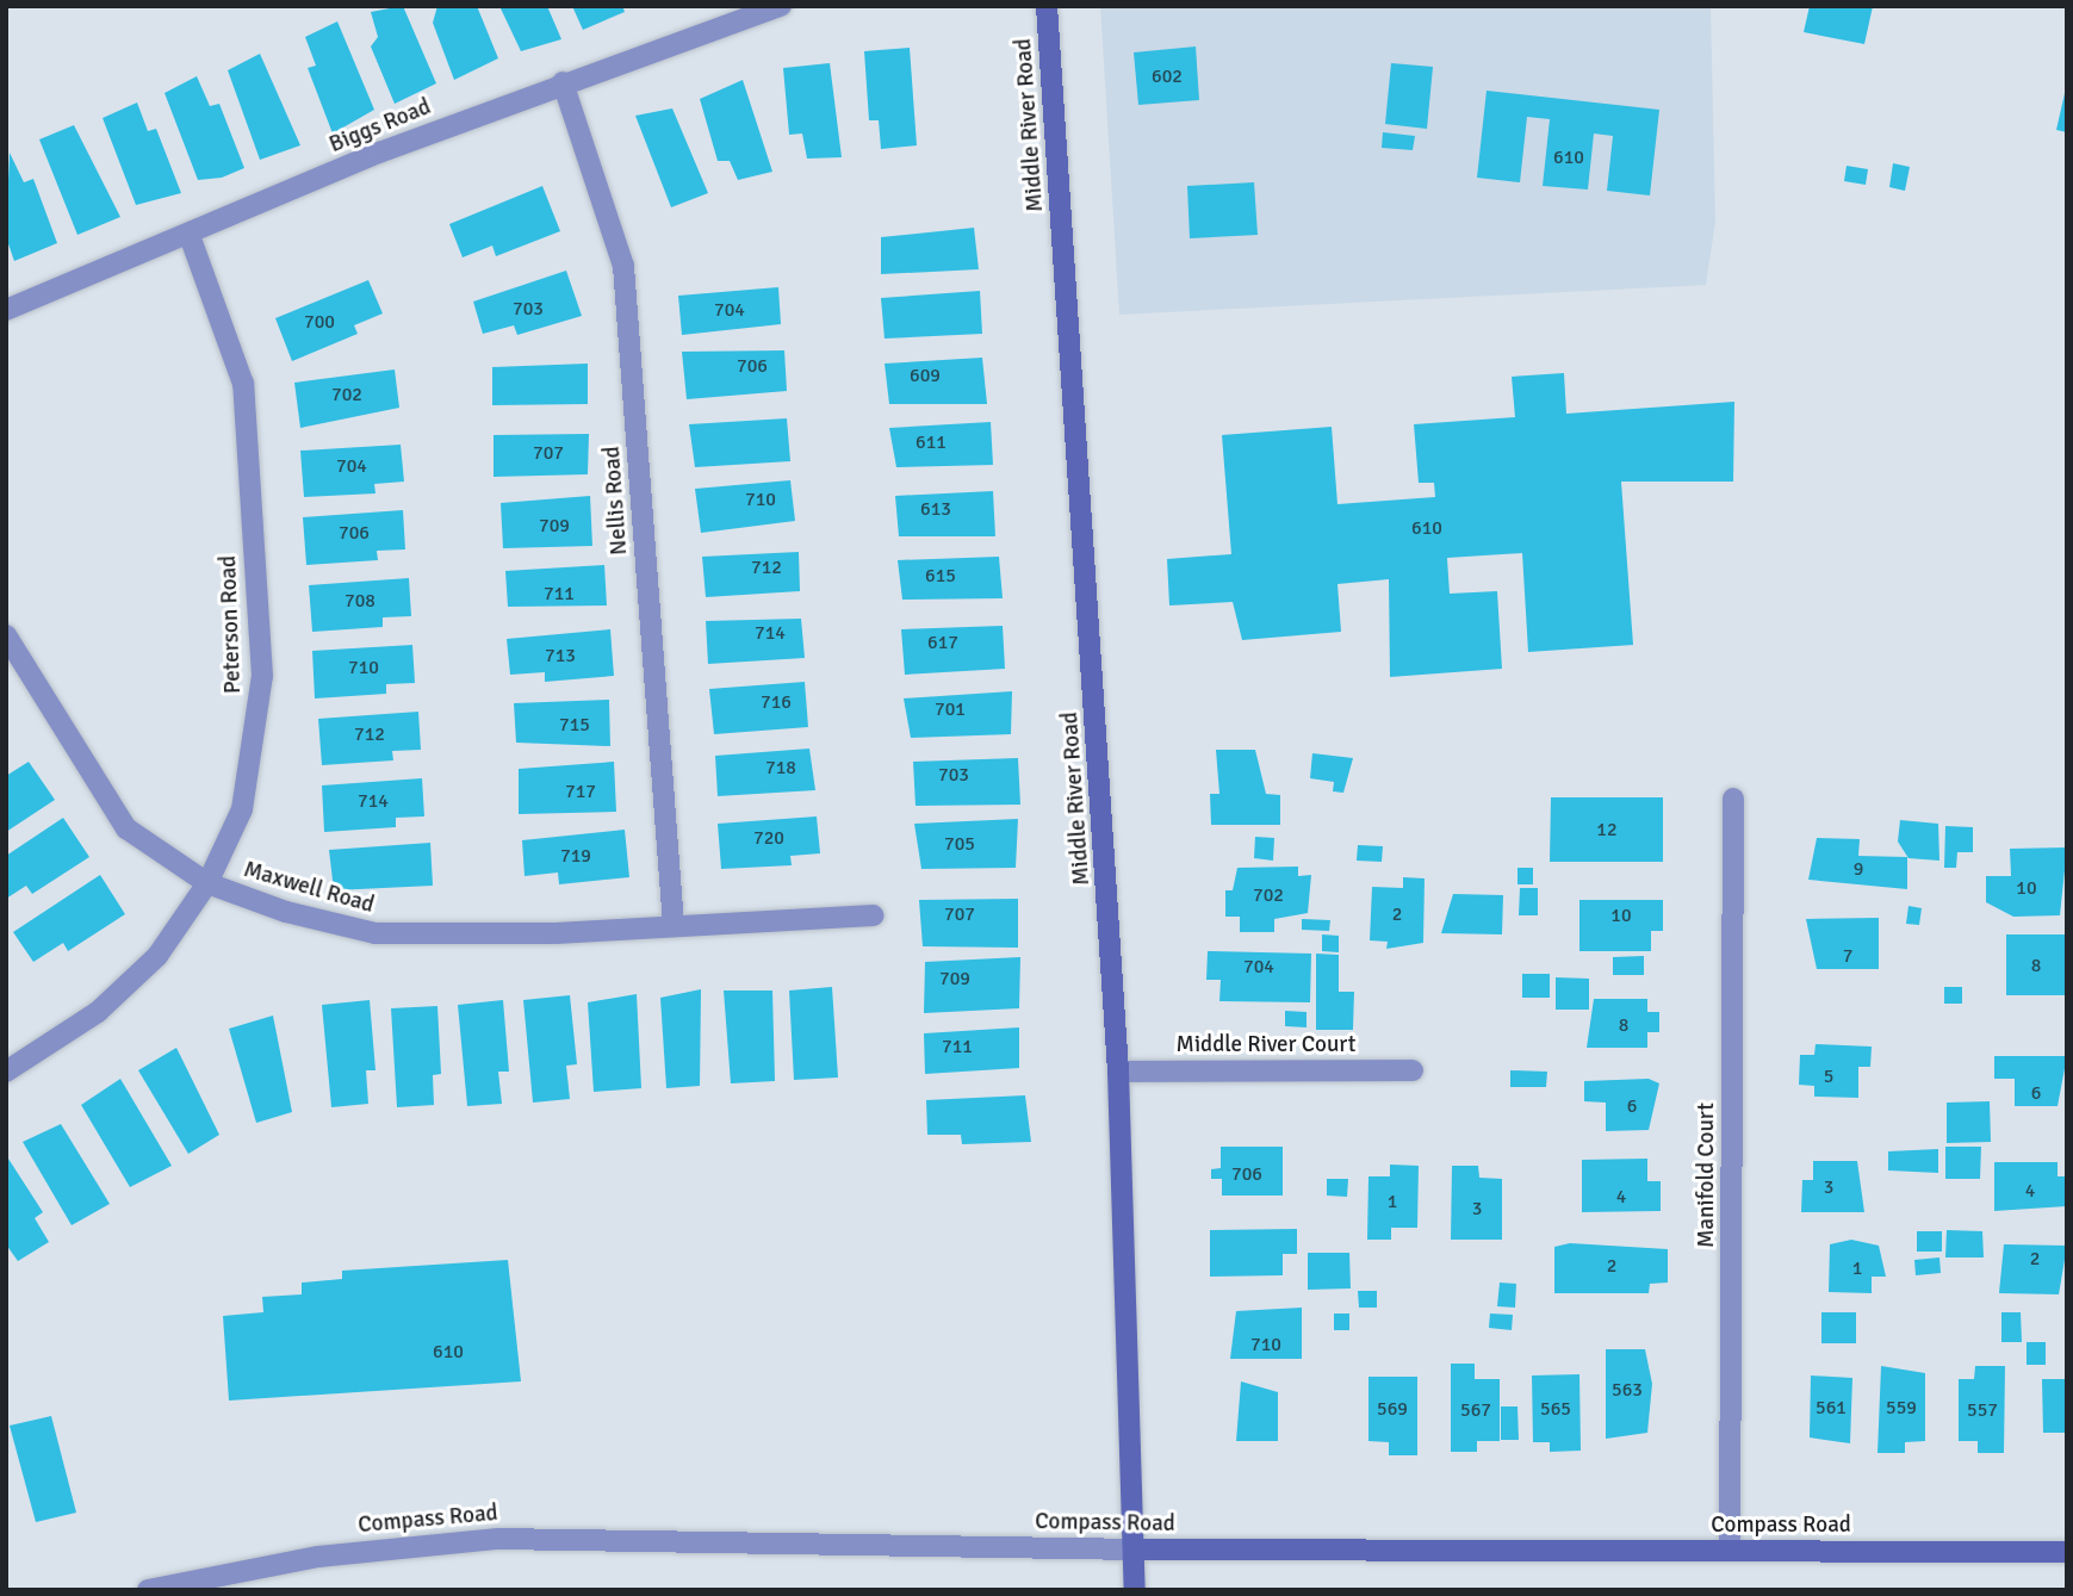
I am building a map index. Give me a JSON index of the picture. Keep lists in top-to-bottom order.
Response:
{
  "streets": {
    "street": [
      "Middle River Road",
      "Biggs Road",
      "Nellis Road",
      "Peterson Road",
      "Maxwell Road",
      "Middle River Court",
      "Manifold Court",
      "Compass Road"
    ]
  },
  "crossings": [
    ["Middle River Road", "Middle River Court"],
    ["Middle River Road", "Compass Road"],
    ["Biggs Road", "Nellis Road"],
    ["Biggs Road", "Peterson Road"],
    ["Nellis Road", "Maxwell Road"],
    ["Peterson Road", "Maxwell Road"],
    ["Manifold Court", "Compass Road"]
  ],
  "house_numbers": [
    "602",
    "610",
    "703",
    "704",
    "700",
    "706",
    "609",
    "702",
    "611",
    "707",
    "704",
    "710",
    "613",
    "709",
    "610",
    "706",
    "712",
    "615",
    "711",
    "708",
    "714",
    "617",
    "713",
    "710",
    "716",
    "701",
    "715",
    "712",
    "718",
    "703",
    "717",
    "714",
    "12",
    "720",
    "705",
    "719",
    "9",
    "10",
    "702",
    "707",
    "2",
    "10",
    "7",
    "8",
    "704",
    "709",
    "8",
    "711",
    "5",
    "6",
    "6",
    "706",
    "3",
    "4",
    "4",
    "1",
    "3",
    "2",
    "2",
    "1",
    "710",
    "610",
    "563",
    "561",
    "559",
    "569",
    "565",
    "567",
    "557"
  ]
}
